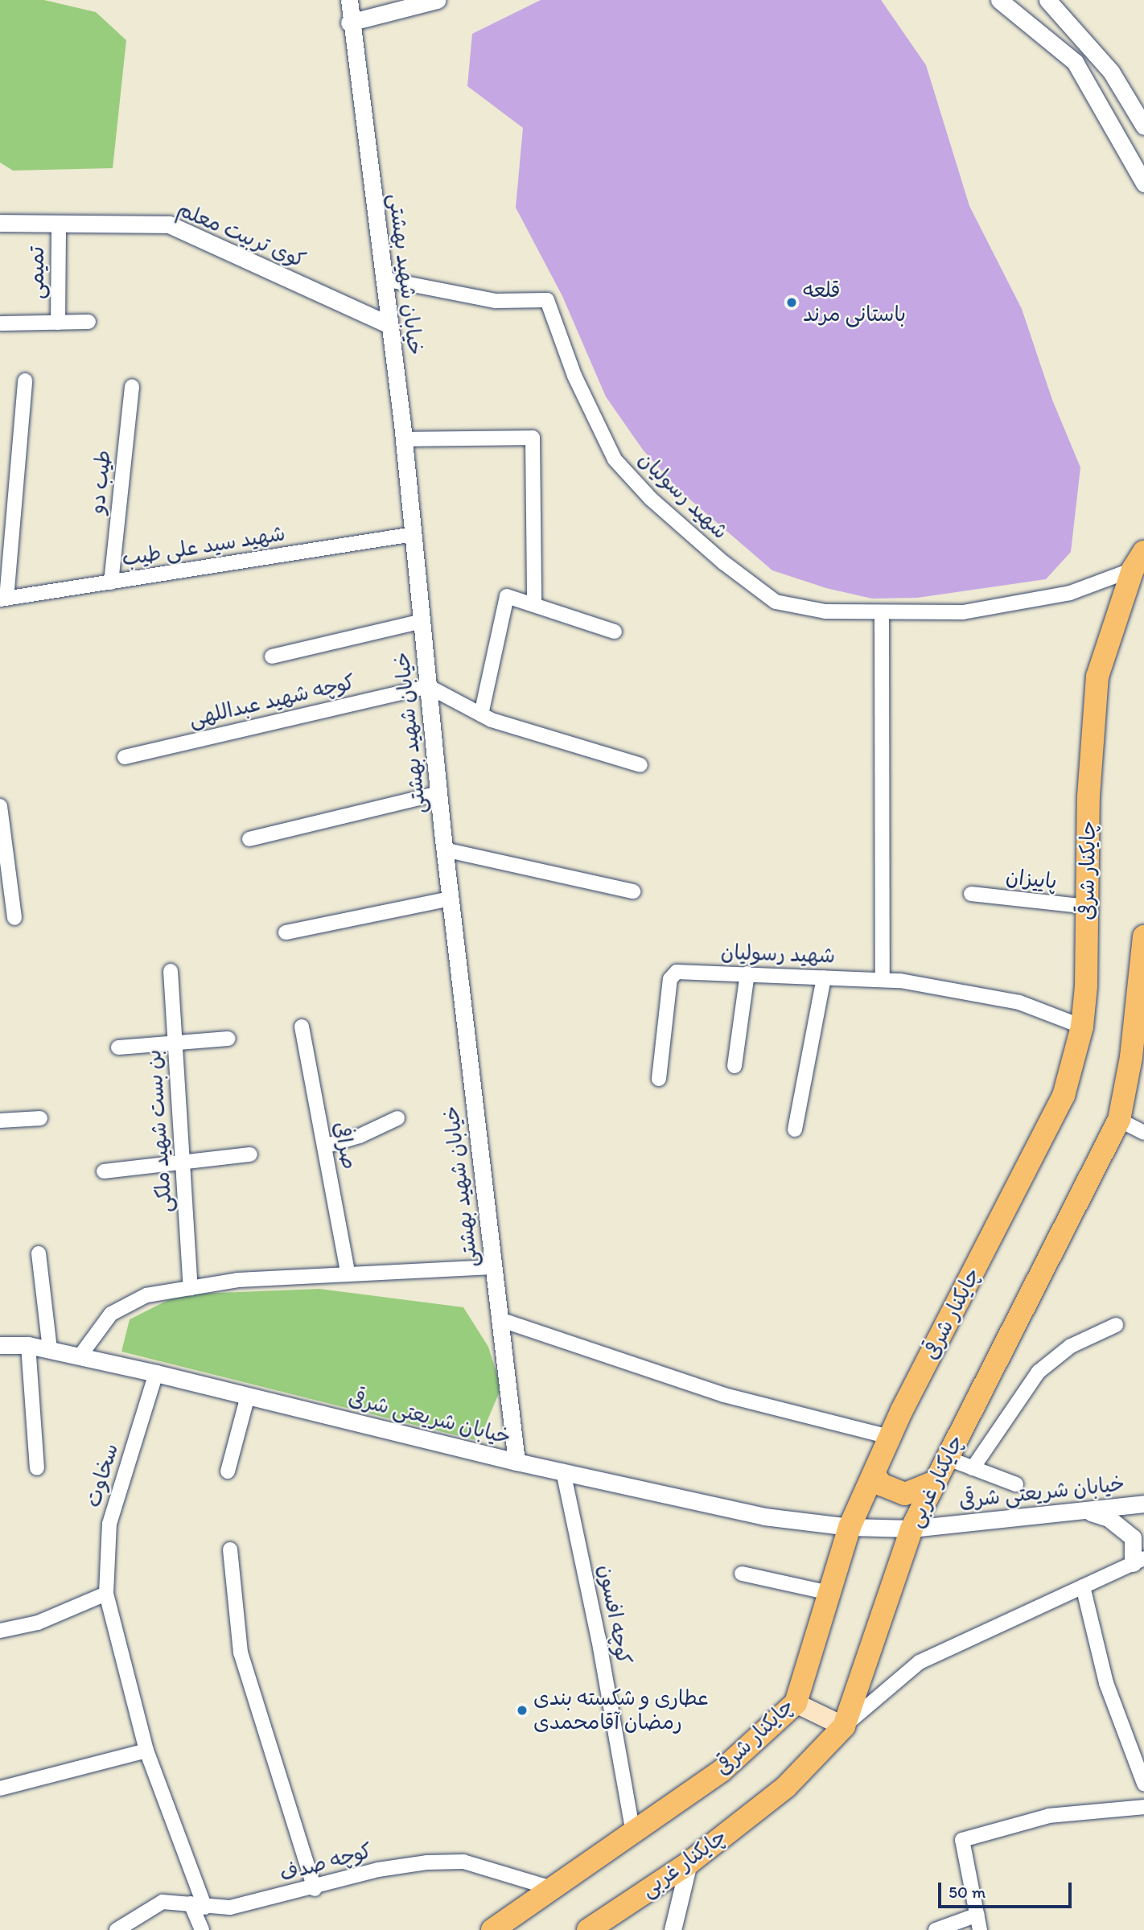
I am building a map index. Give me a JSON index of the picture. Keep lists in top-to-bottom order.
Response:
{
  "streets": {
    "main road": ["چایکنار شرقی", "چایکنار غربی"],
    "street": [
      "کوی تربیت معلم",
      "تمیمی",
      "خیابان شهید بهشتی",
      "طیب دو",
      "شهید رسولیان",
      "شهید سید علی طیب",
      "کوچه شهید عبداللهی",
      "پاییزان",
      "بن بست شهید ملکی",
      "صرافی",
      "خیابان شریعتی شرقی",
      "سخاوت",
      "كوچه افسون",
      "کوچه صدف"
    ]
  },
  "crossings": [
    ["کوی تربیت معلم", "تمیمی"],
    ["کوی تربیت معلم", "خیابان شهید بهشتی"],
    ["خیابان شهید بهشتی", "شهید رسولیان"],
    ["خیابان شهید بهشتی", "شهید سید علی طیب"],
    ["خیابان شهید بهشتی", "کوچه شهید عبداللهی"],
    ["خیابان شهید بهشتی", "خیابان شریعتی شرقی"],
    ["طیب دو", "شهید سید علی طیب"],
    ["شهید رسولیان", "چایکنار شرقی"],
    ["چایکنار شرقی", "پاییزان"],
    ["چایکنار شرقی", "خیابان شریعتی شرقی"],
    ["چایکنار شرقی", "كوچه افسون"],
    ["چایکنار شرقی", "کوچه صدف"],
    ["خیابان شریعتی شرقی", "سخاوت"],
    ["خیابان شریعتی شرقی", "چایکنار غربی"],
    ["خیابان شریعتی شرقی", "كوچه افسون"],
    ["سخاوت", "کوچه صدف"]
  ],
  "places": ["قلعه باستانی مرند", "عطاری و شکسته بندی رمضان آقامحمدی"],
  "scale_bar": "50 m"
}
